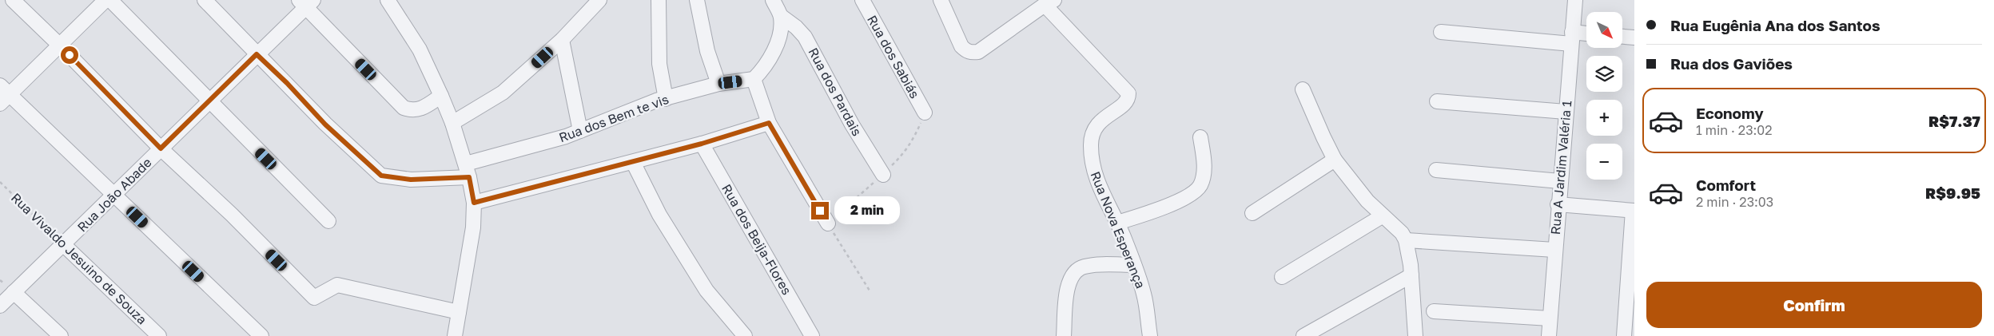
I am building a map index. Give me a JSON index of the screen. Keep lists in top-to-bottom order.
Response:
{
  "streets": {
    "street": [
      "Rua dos Sabiás",
      "Rua dos Pardais",
      "Rua dos Bem te vis",
      "Rua A Jardim Valéria 1",
      "Rua João Abade",
      "Rua Nova Esperança",
      "Rua dos Beija-Flores",
      "Rua Vivaldo Jesuino de Souza"
    ]
  },
  "crossings": [
    ["Rua João Abade", "Rua Vivaldo Jesuino de Souza"]
  ],
  "north": "bottom right",
  "page": {
    "banner": ["Rua Eugênia Ana dos Santos", "Rua dos Gaviões"],
    "map_buttons": ["+", "−"],
    "list": [
      {
        "name": "Economy",
        "note": "1 min · 23:02",
        "value": "R$7.37"
      },
      {
        "name": "Comfort",
        "note": "2 min · 23:03",
        "value": "R$9.95"
      }
    ],
    "bubble": "2 min",
    "buttons": "Confirm"
  }
}
